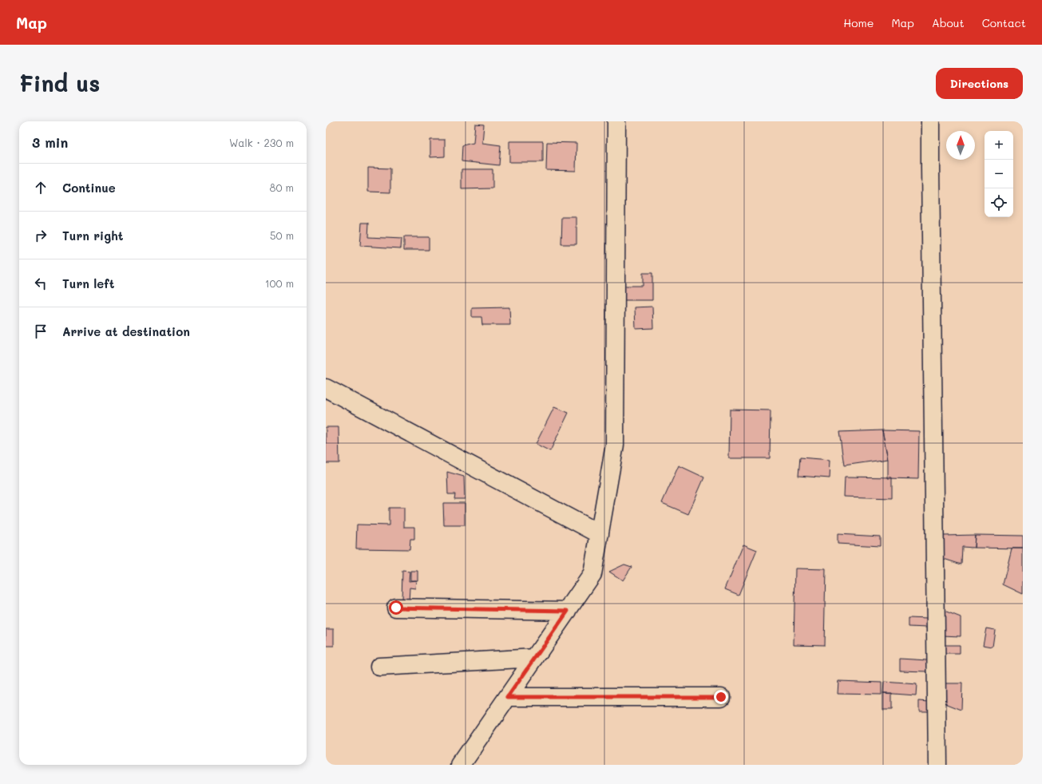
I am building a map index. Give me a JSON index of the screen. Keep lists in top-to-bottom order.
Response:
{
  "north": "top",
  "page": {
    "header": "Map",
    "nav": [
      "Home",
      "Map",
      "About",
      "Contact"
    ],
    "buttons": "Directions",
    "title": "Find us",
    "heading": ["3 min", "Walk · 230 m"],
    "map_buttons": ["+", "−"],
    "list": [
      ["Continue", "80 m"],
      ["Turn right", "50 m"],
      ["Turn left", "100 m"],
      "Arrive at destination"
    ]
  }
}
